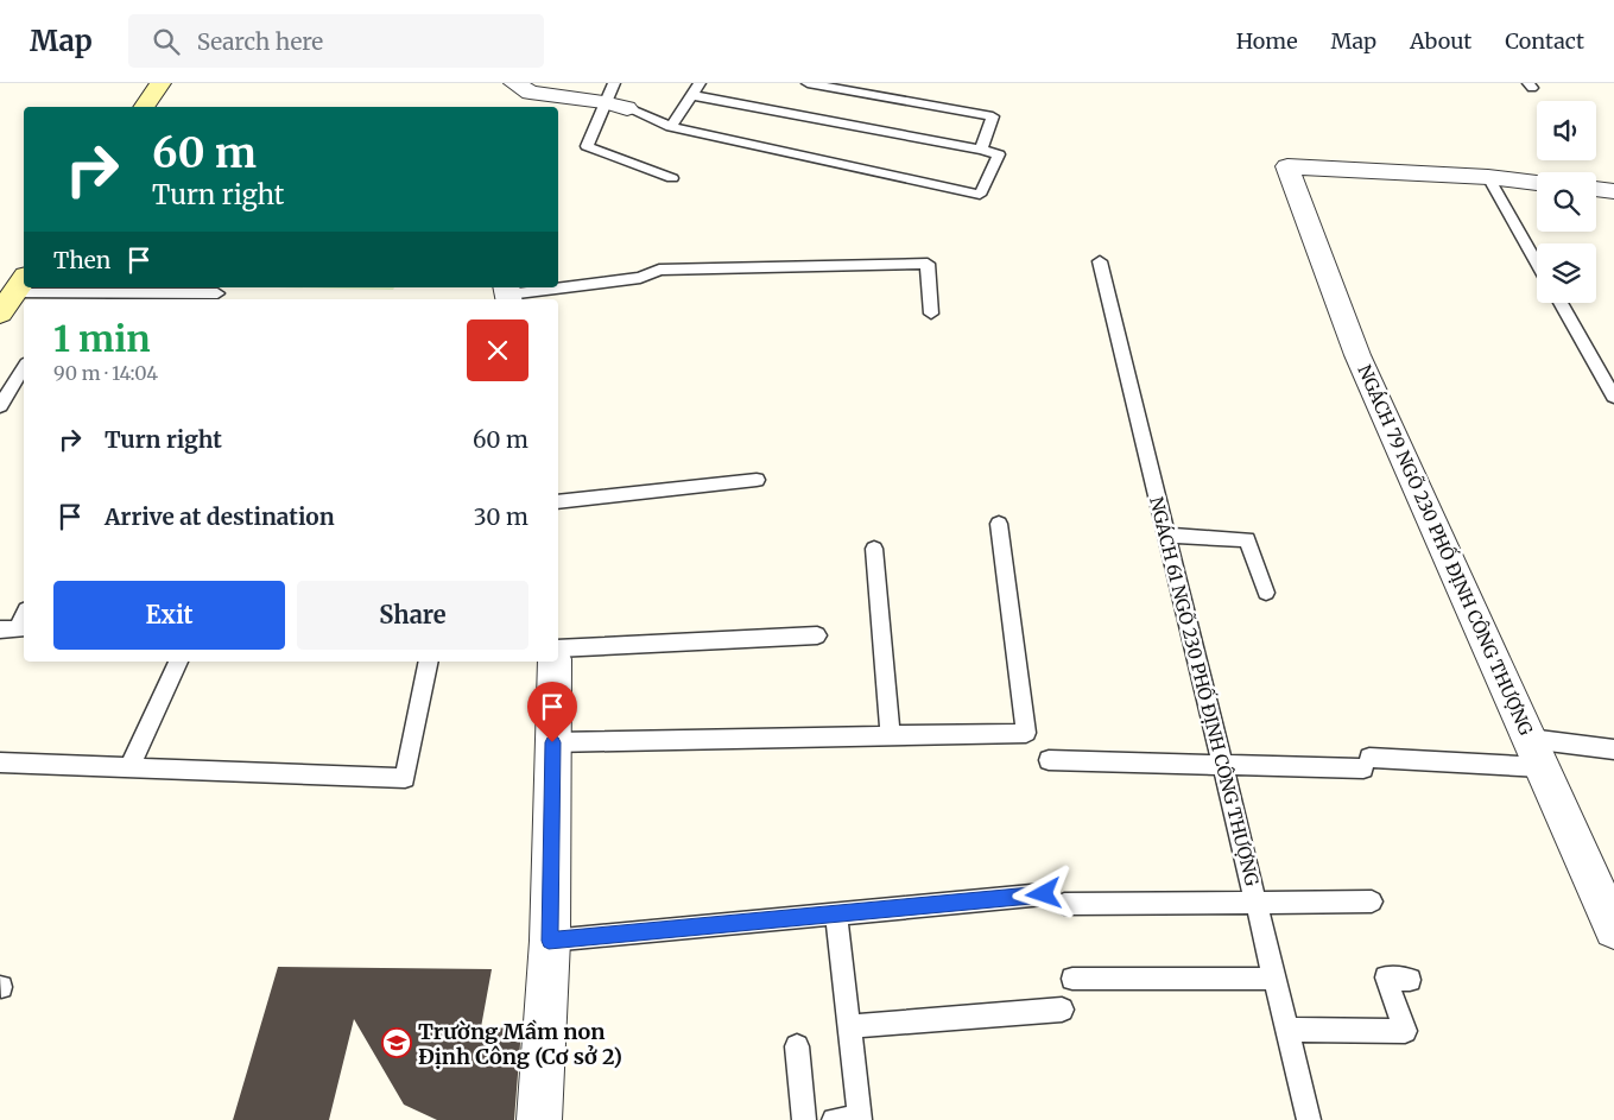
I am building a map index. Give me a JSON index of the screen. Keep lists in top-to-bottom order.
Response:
{
  "streets": {
    "street": ["NGÁCH 79 NGÕ 230 PHỐ ĐỊNH CÔNG THƯỢNG"],
    "lane": ["NGÁCH 61 NGÕ 230 PHỐ ĐỊNH CÔNG THƯỢNG"]
  },
  "places": {
    "school or university": ["Trường Mầm non Định Công (Cơ sở 2)"]
  },
  "page": {
    "header": "Map",
    "search": "Search here",
    "nav": [
      "Home",
      "Map",
      "About",
      "Contact"
    ],
    "turn": ["60 m", "Turn right"],
    "then": "Then",
    "heading": ["1 min", "90 m · 14:04"],
    "list": [
      {
        "name": "Turn right",
        "value": "60 m"
      },
      {
        "name": "Arrive at destination",
        "value": "30 m"
      }
    ],
    "buttons": ["Exit", "Share"]
  }
}
